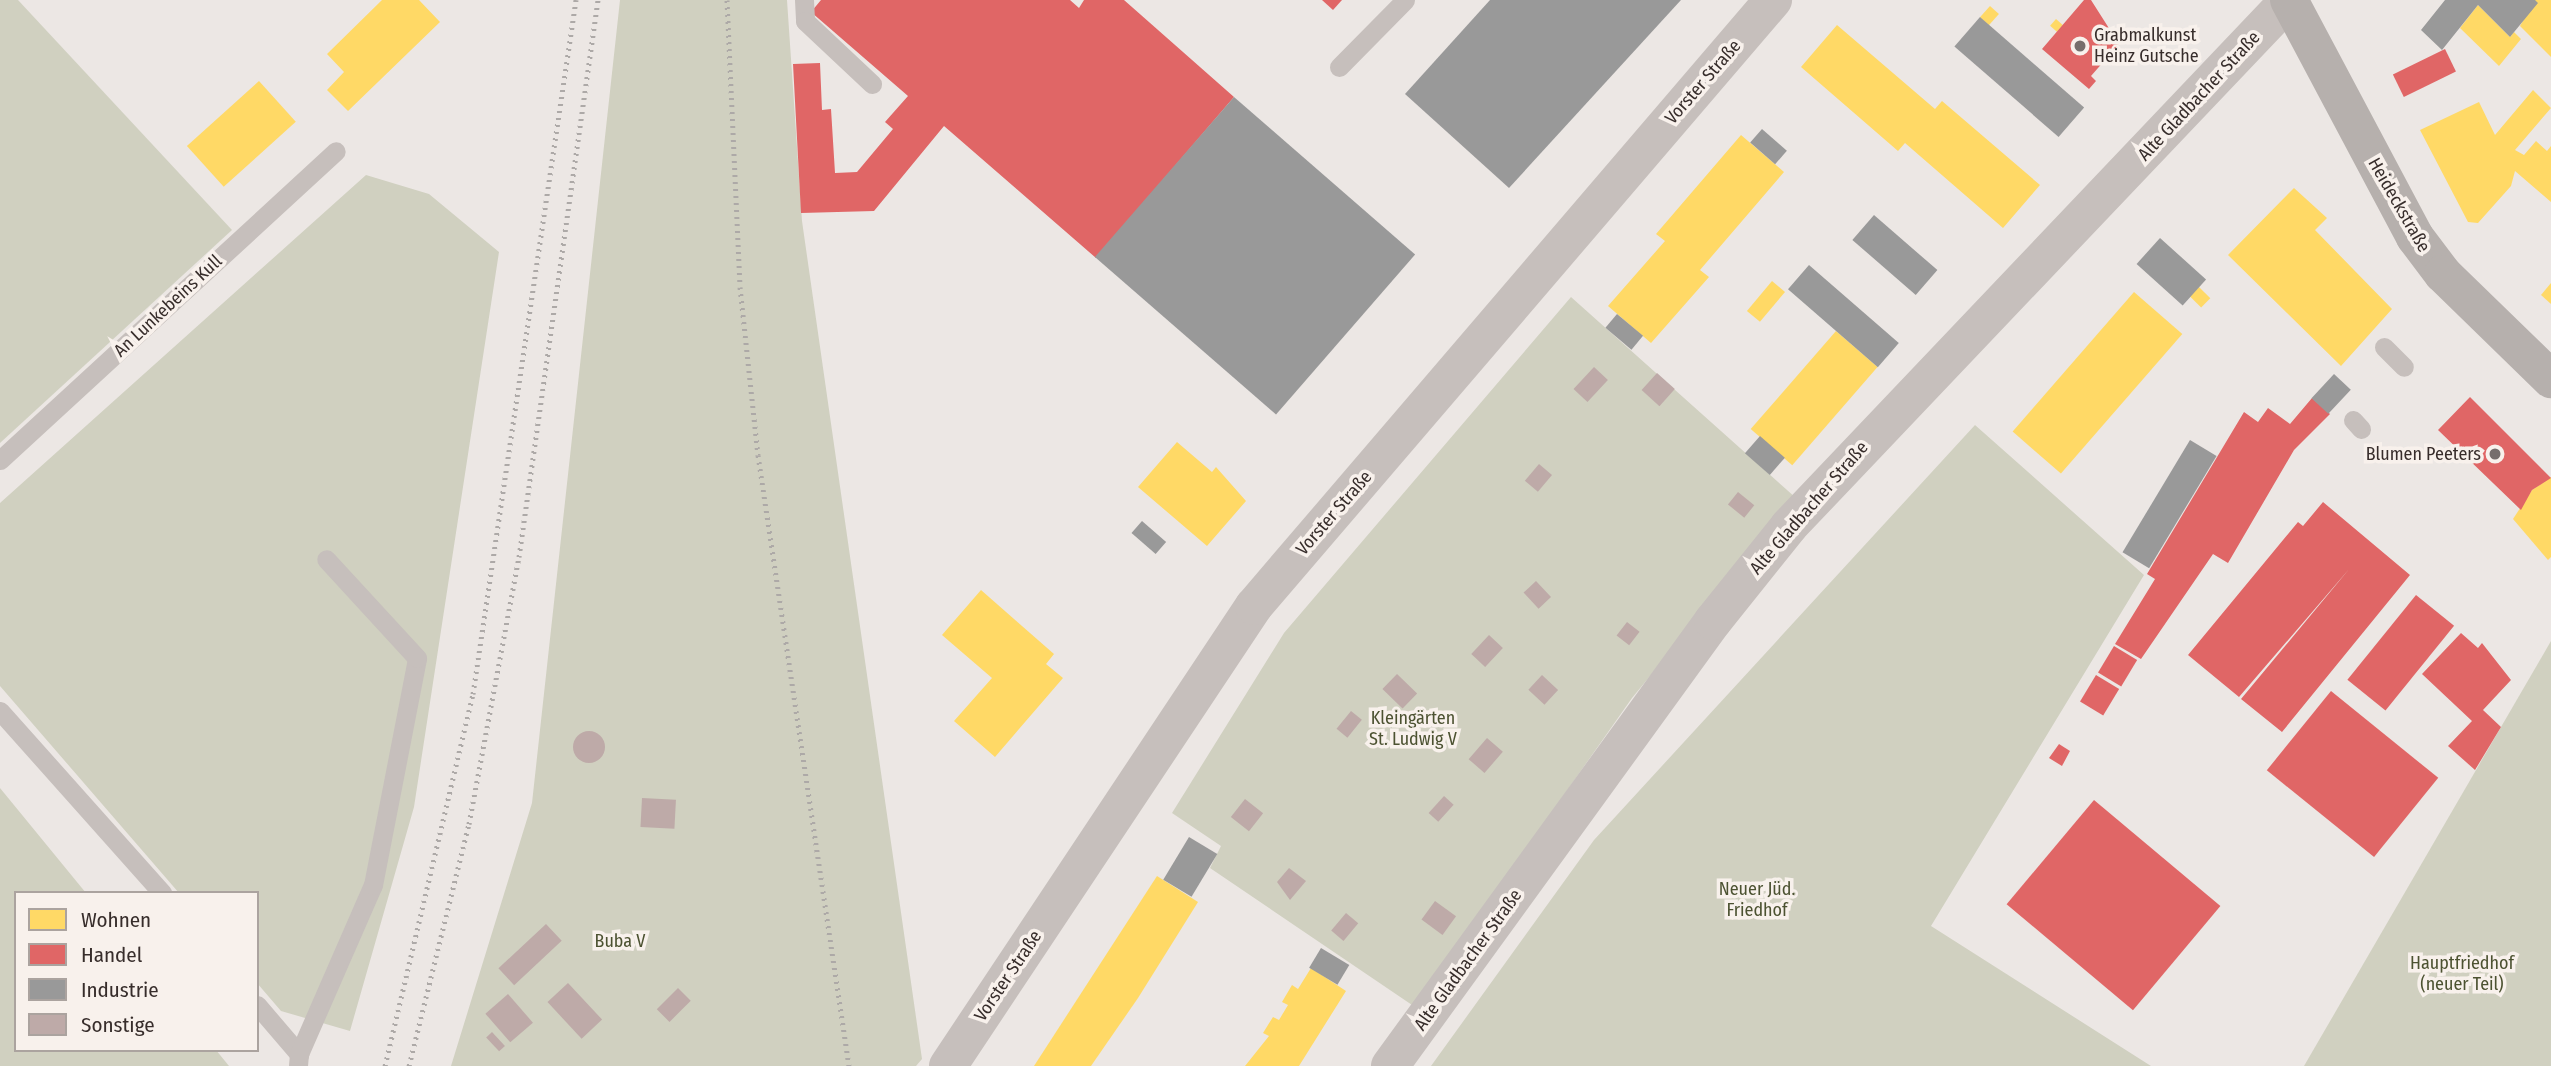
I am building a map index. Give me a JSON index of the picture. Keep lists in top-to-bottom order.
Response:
{
  "streets": {
    "street": ["Vorster Straße", "Alte Gladbacher Straße", "Heideckstraße"],
    "lane": ["An Lunkebeins Kull"]
  },
  "crossings": [
    ["Alte Gladbacher Straße", "Heideckstraße"]
  ],
  "parks": [
    "Kleingärten St. Ludwig V",
    "Neuer Jüd. Friedhof",
    "Buba V",
    "Hauptfriedhof (neuer Teil)"
  ],
  "places": ["Grabmalkunst Heinz Gutsche", "Blumen Peeters"],
  "legend": [
    "Wohnen",
    "Handel",
    "Industrie",
    "Sonstige"
  ]
}
